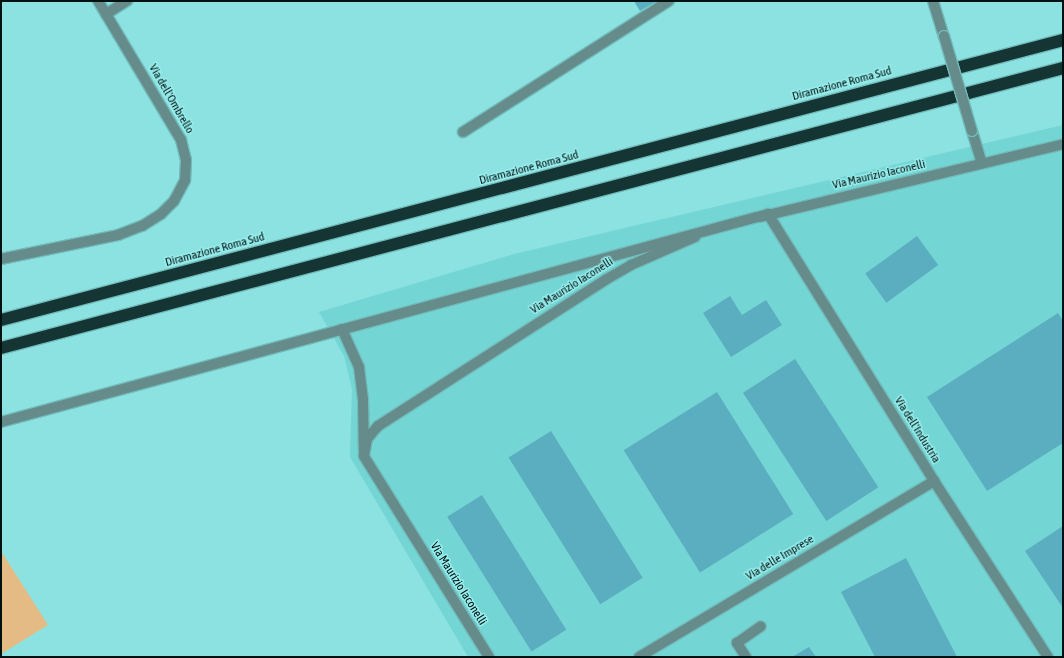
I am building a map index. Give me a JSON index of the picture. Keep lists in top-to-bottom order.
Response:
{
  "streets": {
    "highway": ["Diramazione Roma Sud"],
    "street": [
      "Via dell'Ombrello",
      "Via Maurizio Iaconelli",
      "Via dell'Industria",
      "Via delle Imprese"
    ]
  },
  "crossings": [
    ["Via Maurizio Iaconelli", "Via dell'Industria"],
    ["Via dell'Industria", "Via delle Imprese"]
  ]
}
